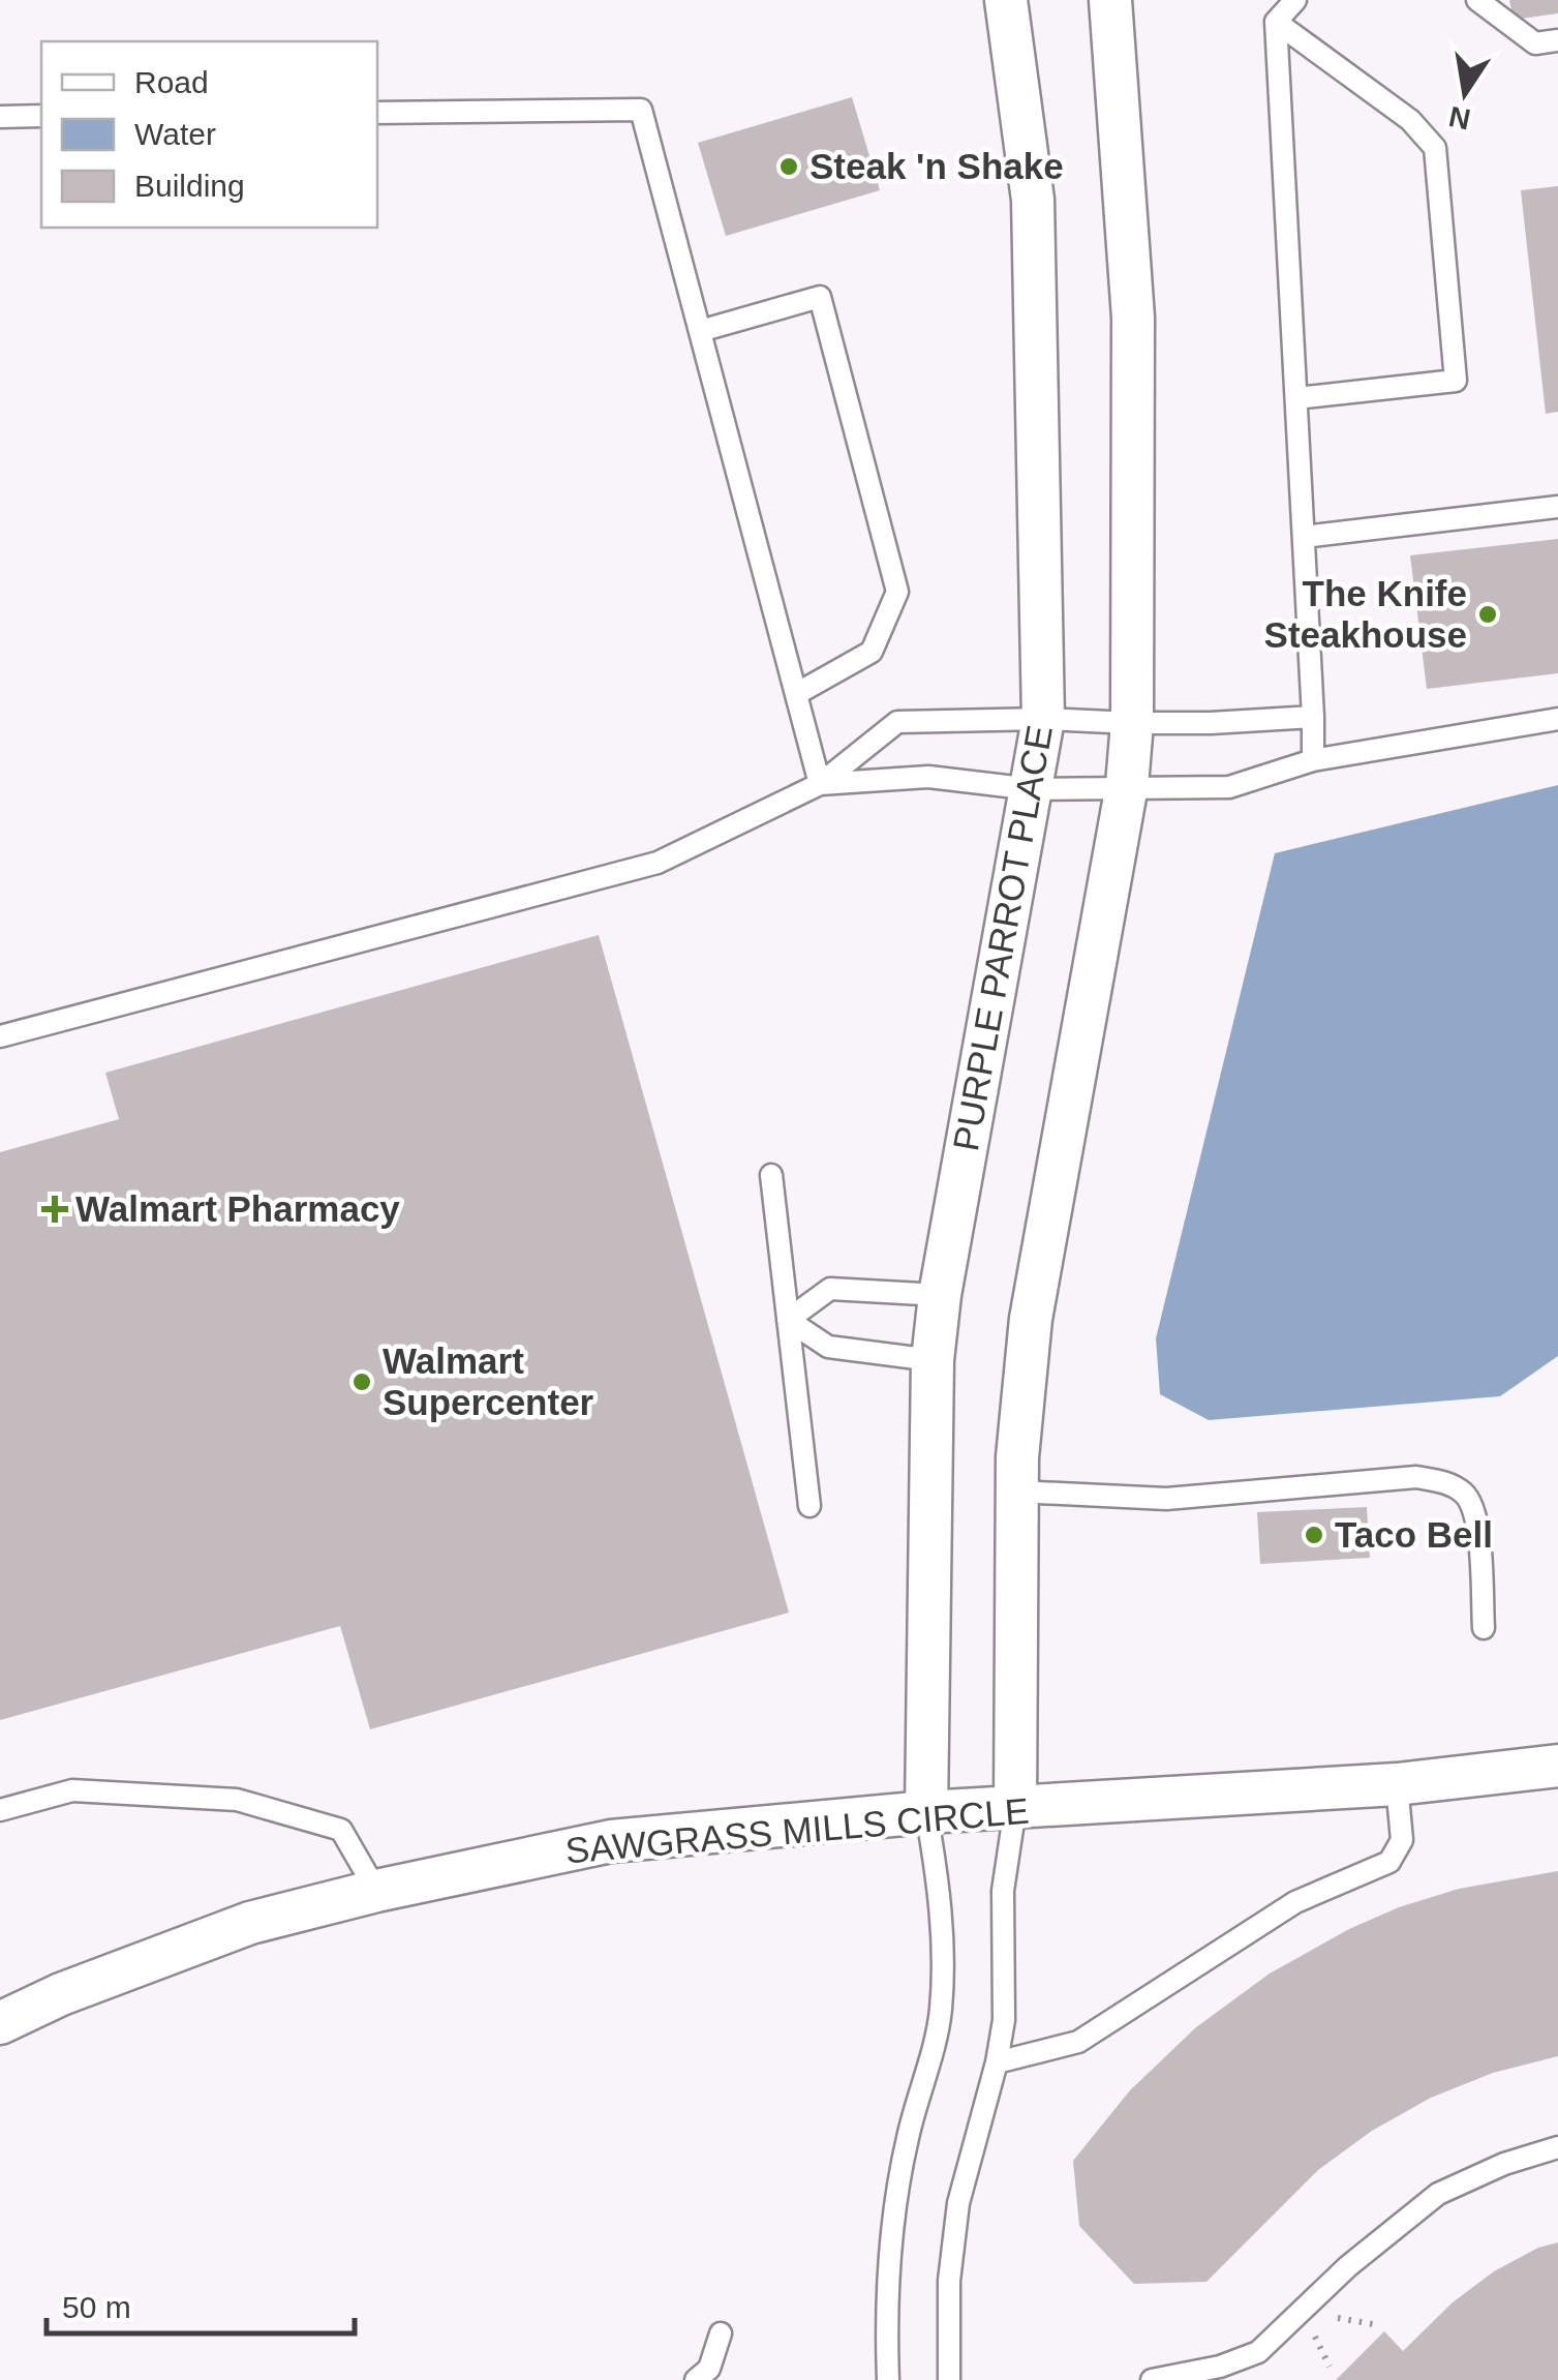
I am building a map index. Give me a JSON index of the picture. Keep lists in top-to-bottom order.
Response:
{
  "streets": {
    "street": ["PURPLE PARROT PLACE", "SAWGRASS MILLS CIRCLE"]
  },
  "crossings": [
    ["PURPLE PARROT PLACE", "SAWGRASS MILLS CIRCLE"]
  ],
  "places": {
    "other": [
      "Steak 'n Shake",
      "The Knife Steakhouse",
      "Walmart Supercenter",
      "Taco Bell"
    ],
    "health": ["Walmart Pharmacy"]
  },
  "legend": ["Road", "Water", "Building"],
  "scale_bar": "50 m",
  "north": "bottom"
}
